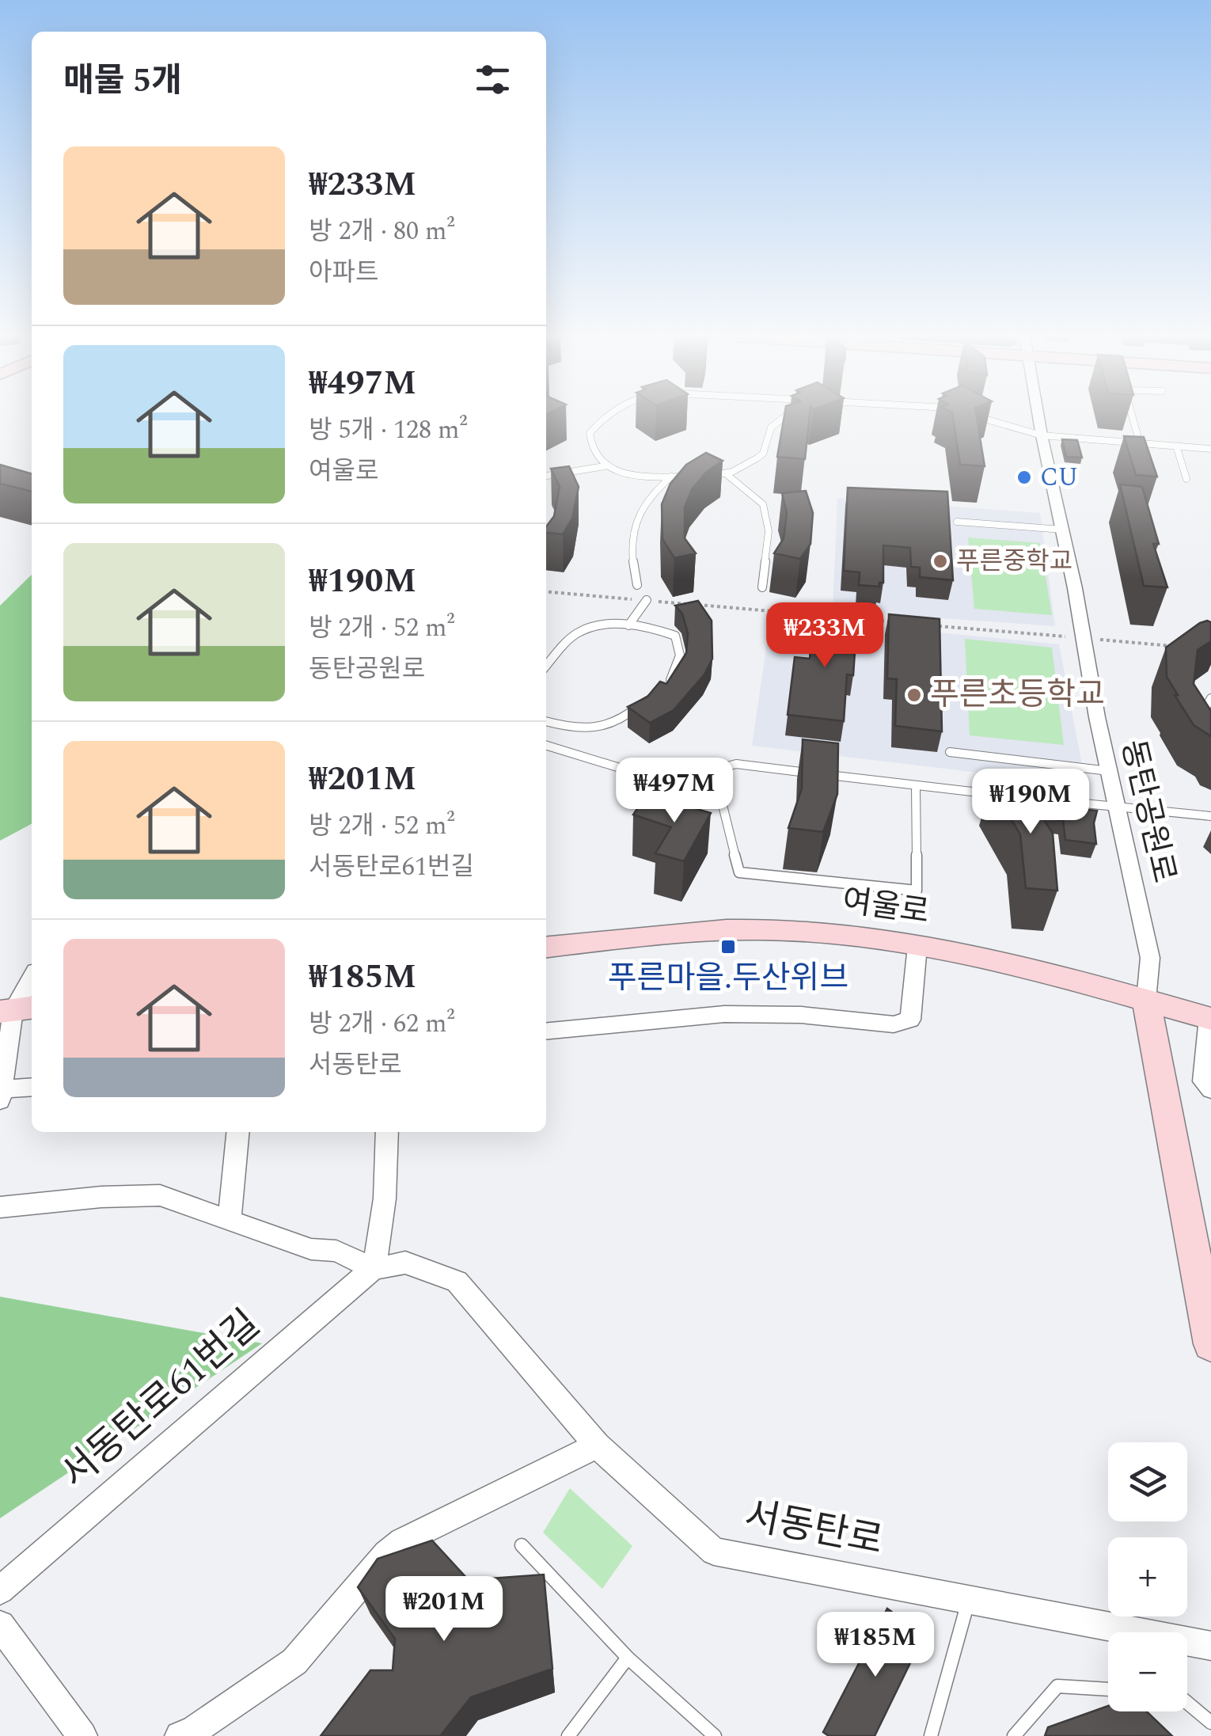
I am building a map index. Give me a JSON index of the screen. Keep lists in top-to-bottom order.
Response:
{
  "streets": {
    "street": [
      "동탄공원로",
      "여울로",
      "서동탄로61번길",
      "서동탄로"
    ]
  },
  "crossings": [
    ["동탄공원로", "여울로"],
    ["서동탄로61번길", "서동탄로"]
  ],
  "places": {
    "other": ["CU", "푸른중학교", "푸른초등학교"],
    "transit": ["푸른마을.두산위브"]
  },
  "page": {
    "heading": "매물 5개",
    "list": [
      {
        "name": "₩233M",
        "note": "방 2개 · 80 m² · 아파트"
      },
      {
        "name": "₩497M",
        "note": "방 5개 · 128 m² · 여울로"
      },
      {
        "name": "₩190M",
        "note": "방 2개 · 52 m² · 동탄공원로"
      },
      {
        "name": "₩201M",
        "note": "방 2개 · 52 m² · 서동탄로61번길"
      },
      {
        "name": "₩185M",
        "note": "방 2개 · 62 m² · 서동탄로"
      }
    ],
    "price": [
      "₩233M",
      "₩497M",
      "₩190M",
      "₩201M",
      "₩185M"
    ],
    "map_buttons": ["+", "−"]
  }
}
